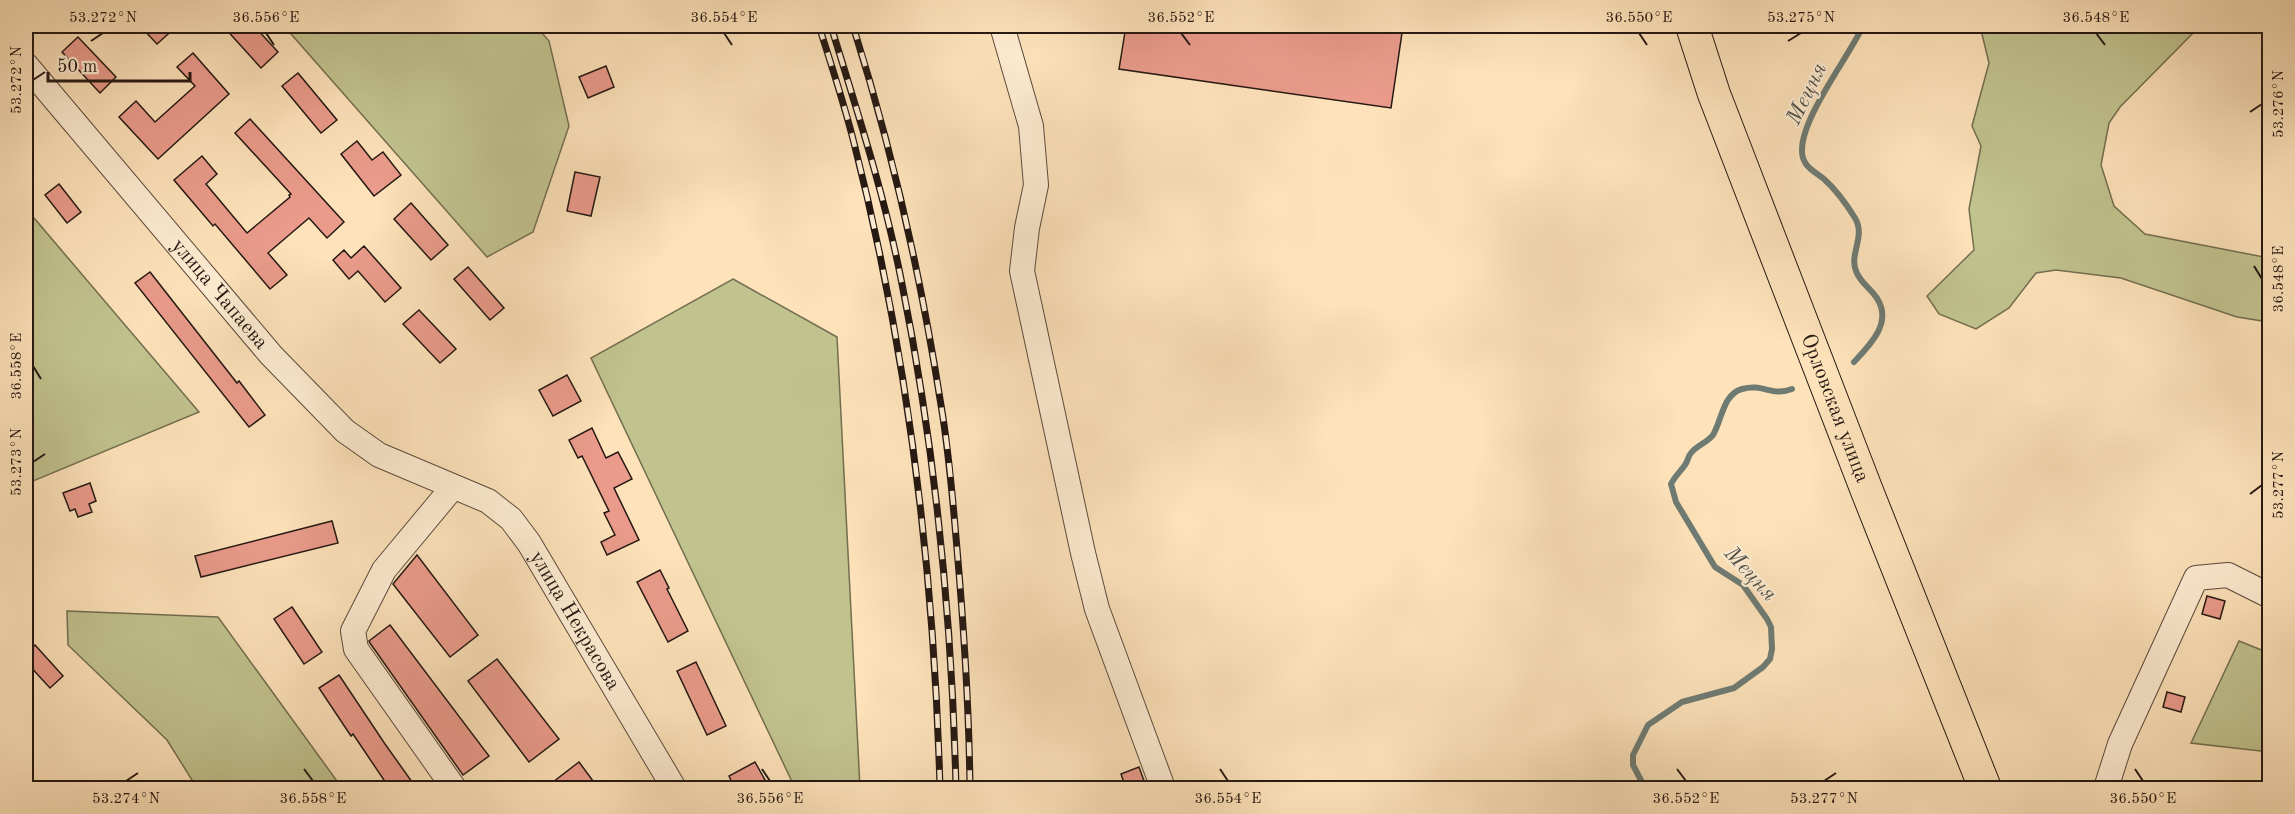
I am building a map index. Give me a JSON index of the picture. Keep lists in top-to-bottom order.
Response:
{
  "streets": {
    "main road": ["Орловская улица"],
    "street": ["улица Чапаева", "улица Некрасова"]
  },
  "crossings": [
    ["улица Чапаева", "улица Некрасова"]
  ],
  "water": ["Мецня"],
  "scale_bar": "50 m",
  "coordinates": [
    "53.272°N",
    "36.556°E",
    "36.554°E",
    "36.552°E",
    "36.550°E",
    "53.275°N",
    "36.548°E",
    "53.276°N",
    "36.558°E",
    "53.273°N",
    "53.277°N",
    "53.274°N"
  ]
}
